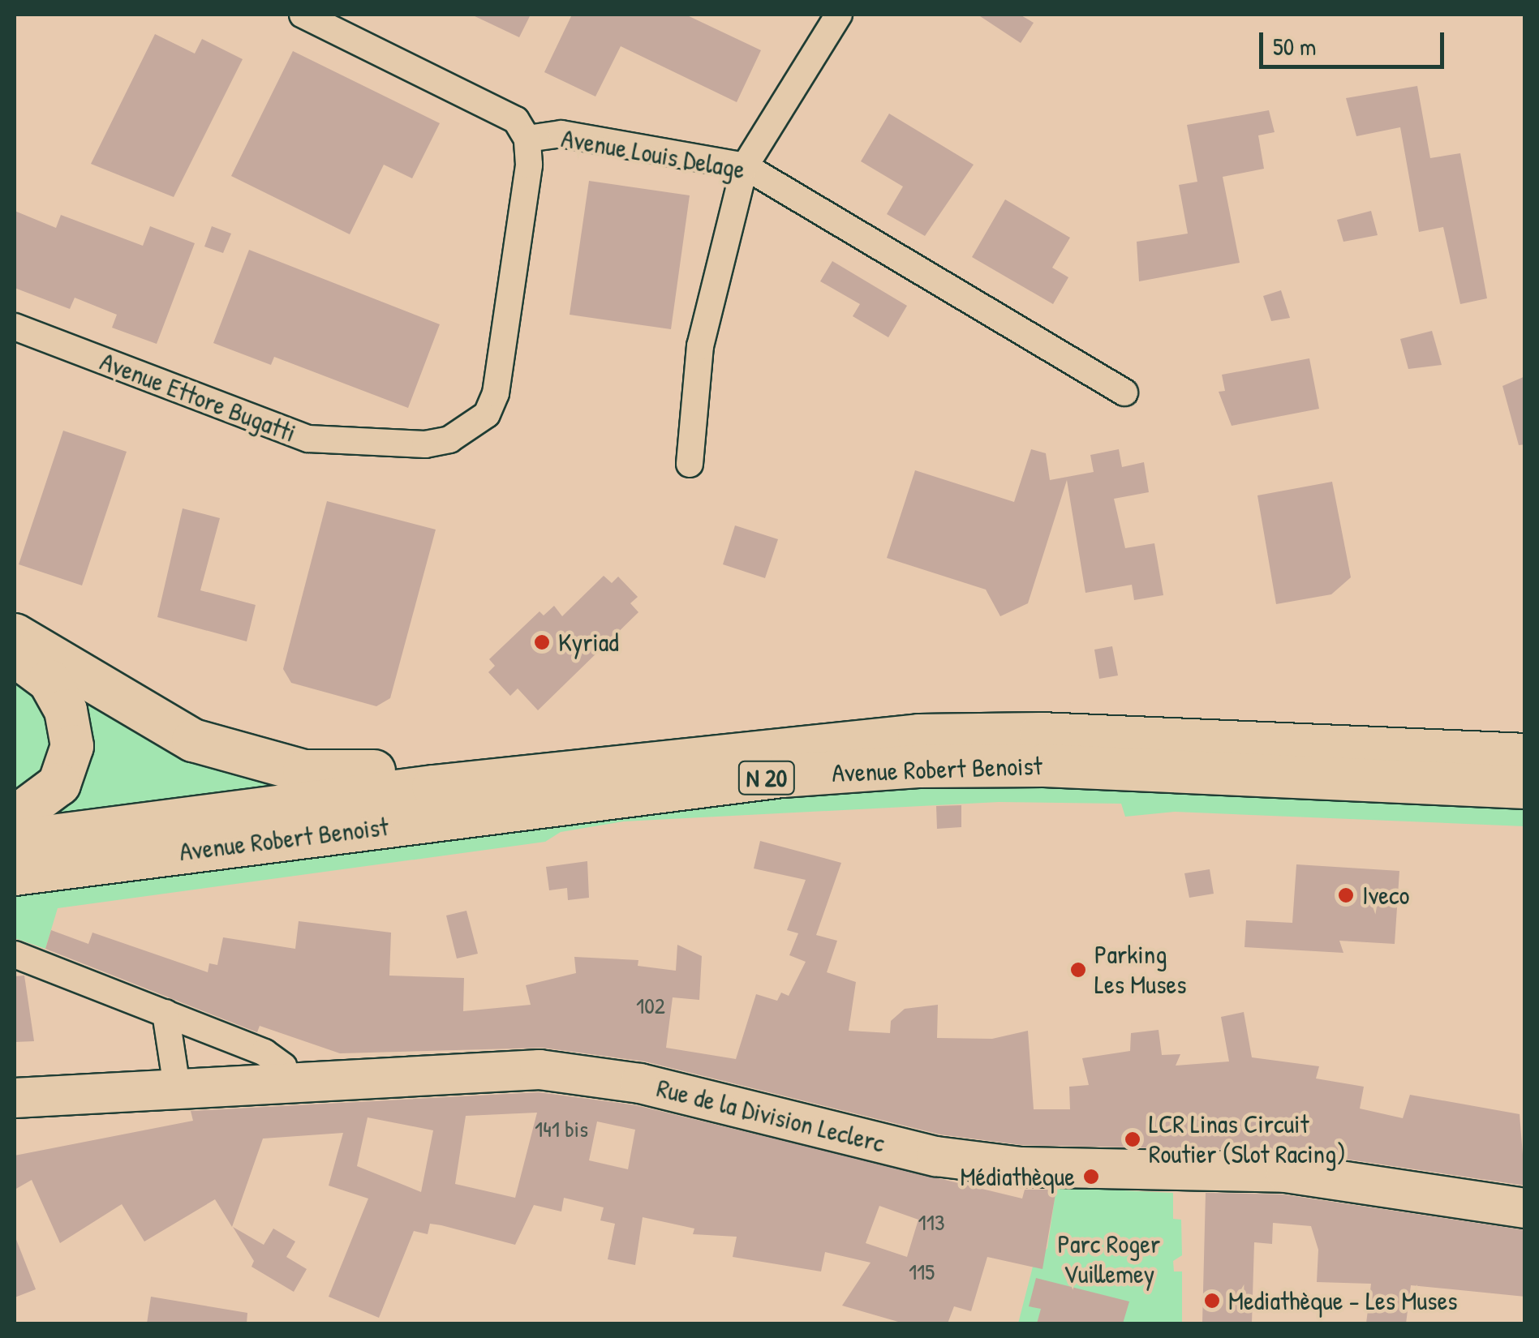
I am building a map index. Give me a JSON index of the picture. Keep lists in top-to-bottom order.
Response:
{
  "streets": {
    "main road": ["Avenue Robert Benoist", "N 20"],
    "street": ["Avenue Louis Delage", "Avenue Ettore Bugatti", "Rue de la Division Leclerc"]
  },
  "crossings": [
    ["Avenue Louis Delage", "Avenue Ettore Bugatti"]
  ],
  "parks": ["Parc Roger Vuillemey"],
  "places": [
    "Kyriad",
    "Iveco",
    "Parking Les Muses",
    "LCR Linas Circuit Routier (Slot Racing)",
    "Médiathèque",
    "Mediathèque - Les Muses"
  ],
  "house_numbers": [
    "102",
    "141 bis",
    "113",
    "115"
  ],
  "scale_bar": "50 m"
}
